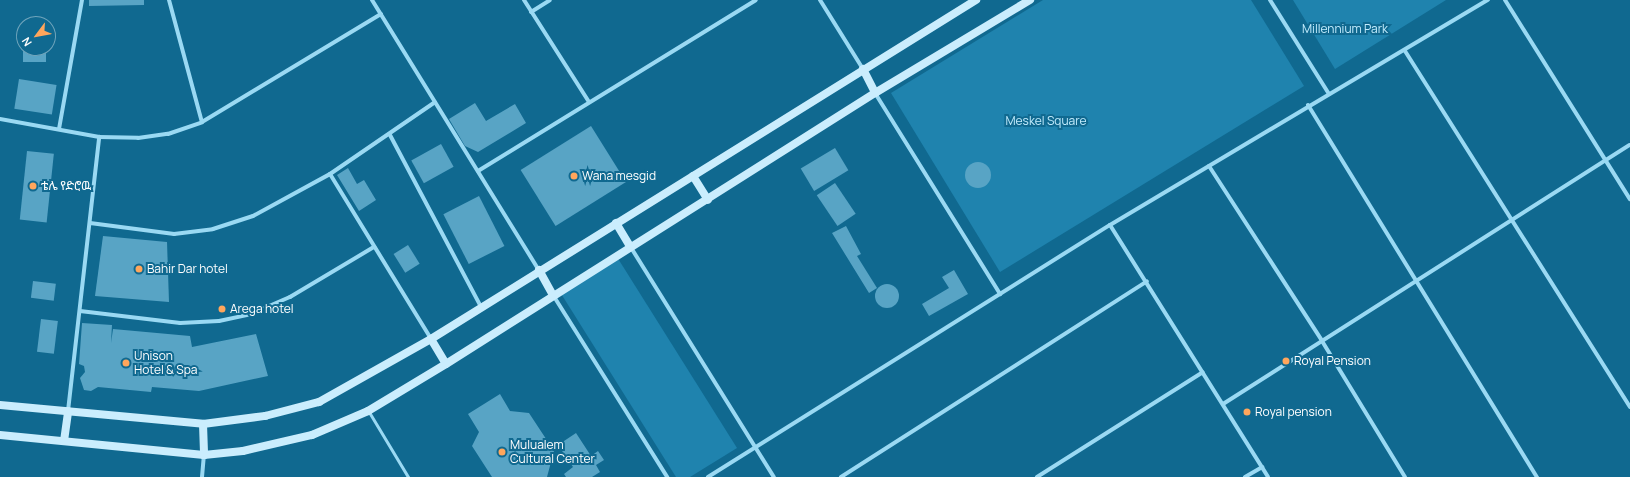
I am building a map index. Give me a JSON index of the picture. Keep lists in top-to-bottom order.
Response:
{
  "parks": ["Millennium Park", "Meskel Square"],
  "places": [
    "Wana mesgid",
    "ቴሌ የድሮዉ",
    "Bahir Dar hotel",
    "Arega hotel",
    "Royal Pension",
    "Unison Hotel & Spa",
    "Royal pension",
    "Mulualem Cultural Center"
  ],
  "north": "bottom left"
}
